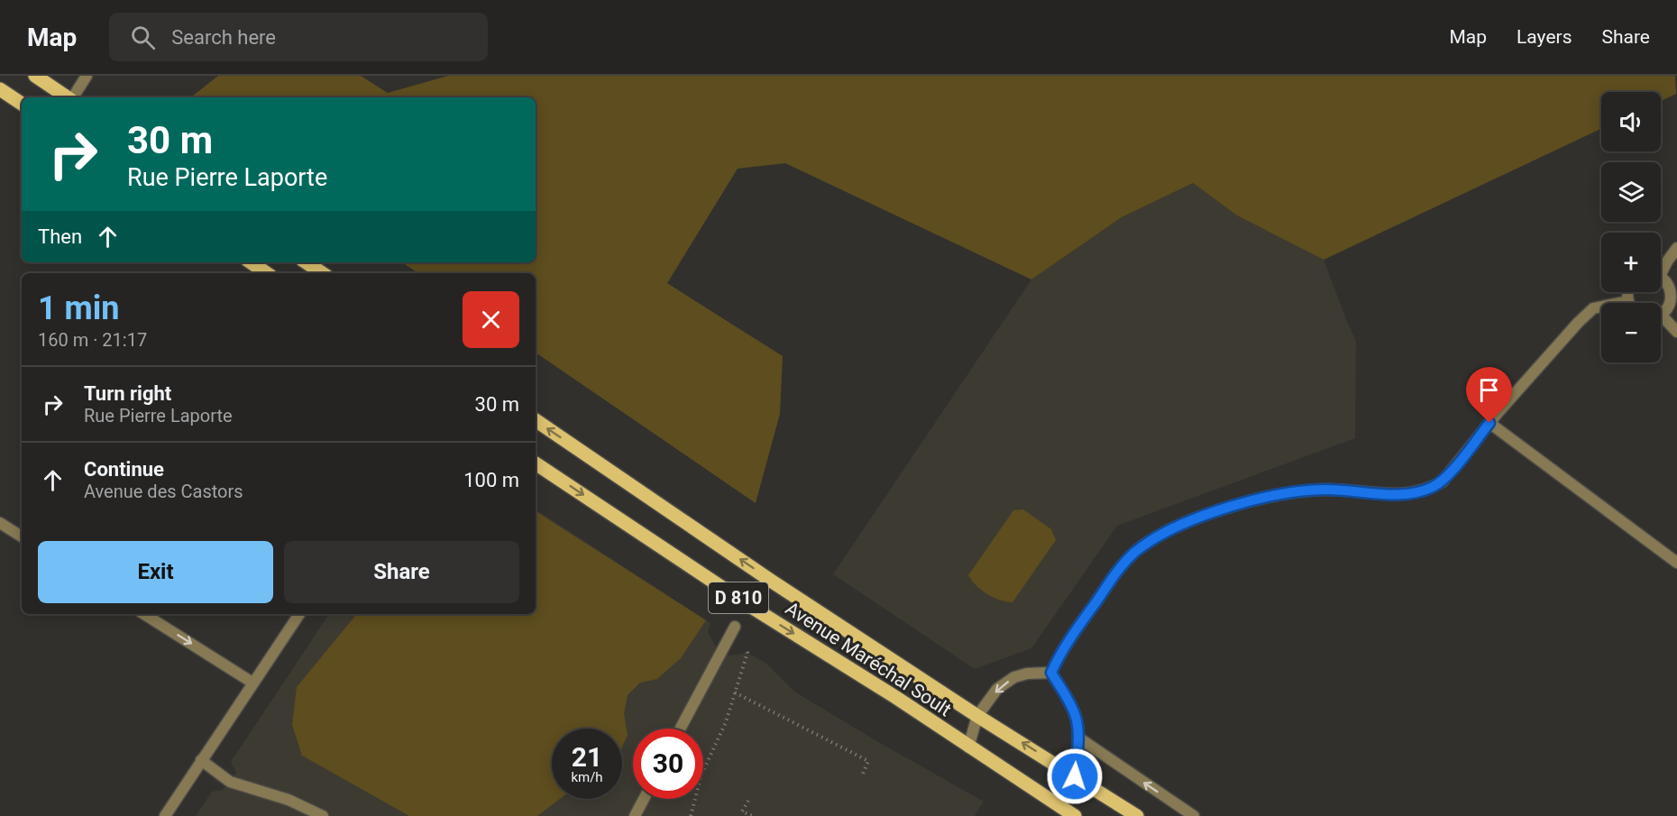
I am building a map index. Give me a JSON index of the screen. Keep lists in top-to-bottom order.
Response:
{
  "streets": {
    "main road": ["D 810", "Avenue Maréchal Soult"]
  },
  "page": {
    "header": "Map",
    "search": "Search here",
    "nav": ["Map", "Layers", "Share"],
    "map_buttons": ["+", "−"],
    "turn": ["30 m", "Rue Pierre Laporte"],
    "then": "Then",
    "heading": ["1 min", "160 m · 21:17"],
    "list": [
      {
        "name": "Turn right",
        "note": "Rue Pierre Laporte",
        "value": "30 m"
      },
      {
        "name": "Continue",
        "note": "Avenue des Castors",
        "value": "100 m"
      }
    ],
    "buttons": ["Exit", "Share"],
    "speed": "21 km/h",
    "limit": "30"
  }
}
